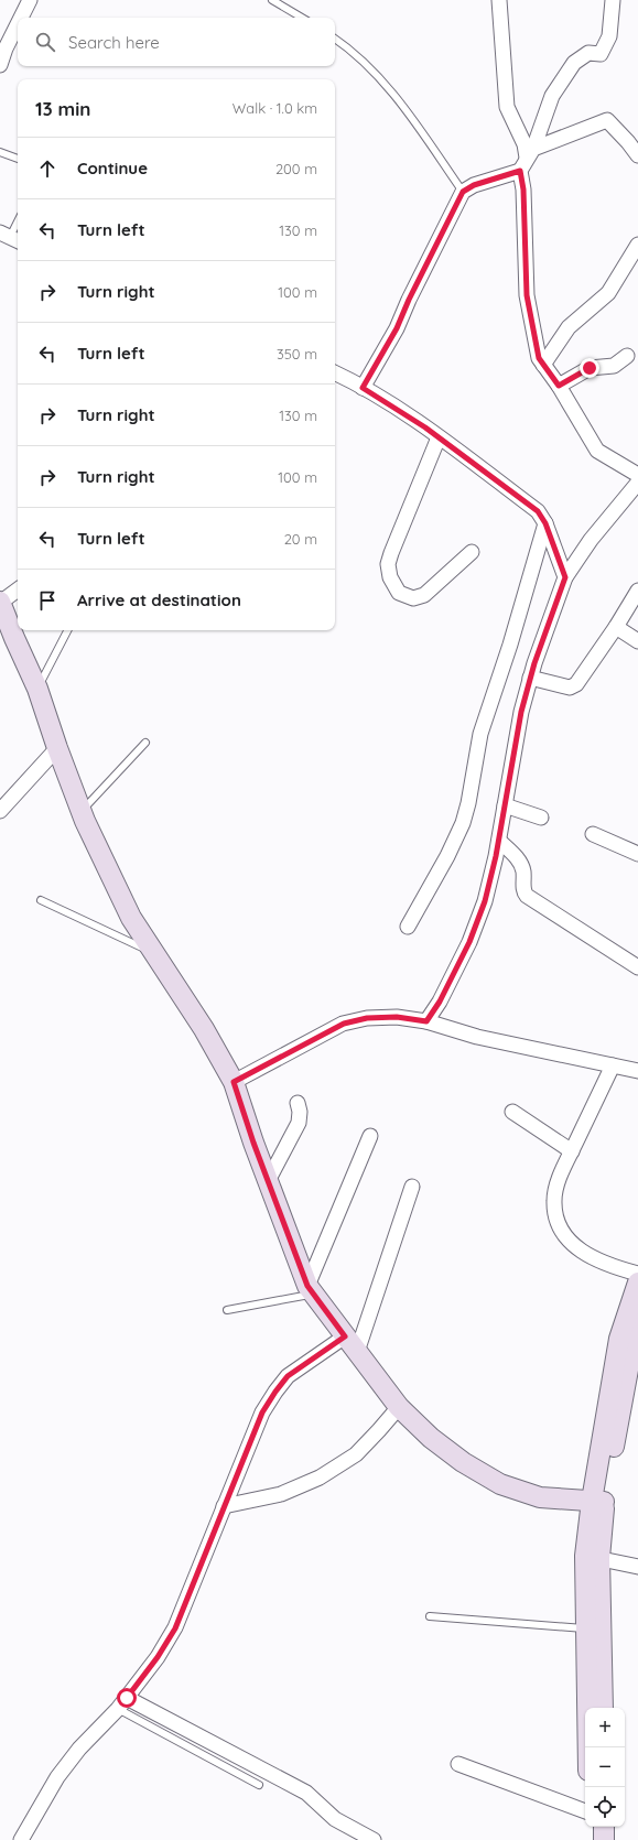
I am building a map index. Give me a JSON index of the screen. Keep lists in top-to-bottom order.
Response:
{
  "page": {
    "search": "Search here",
    "heading": ["13 min", "Walk · 1.0 km"],
    "list": [
      ["Continue", "200 m"],
      ["Turn left", "130 m"],
      ["Turn right", "100 m"],
      ["Turn left", "350 m"],
      ["Turn right", "130 m"],
      ["Turn right", "100 m"],
      ["Turn left", "20 m"],
      "Arrive at destination"
    ],
    "map_buttons": ["+", "−"]
  }
}
